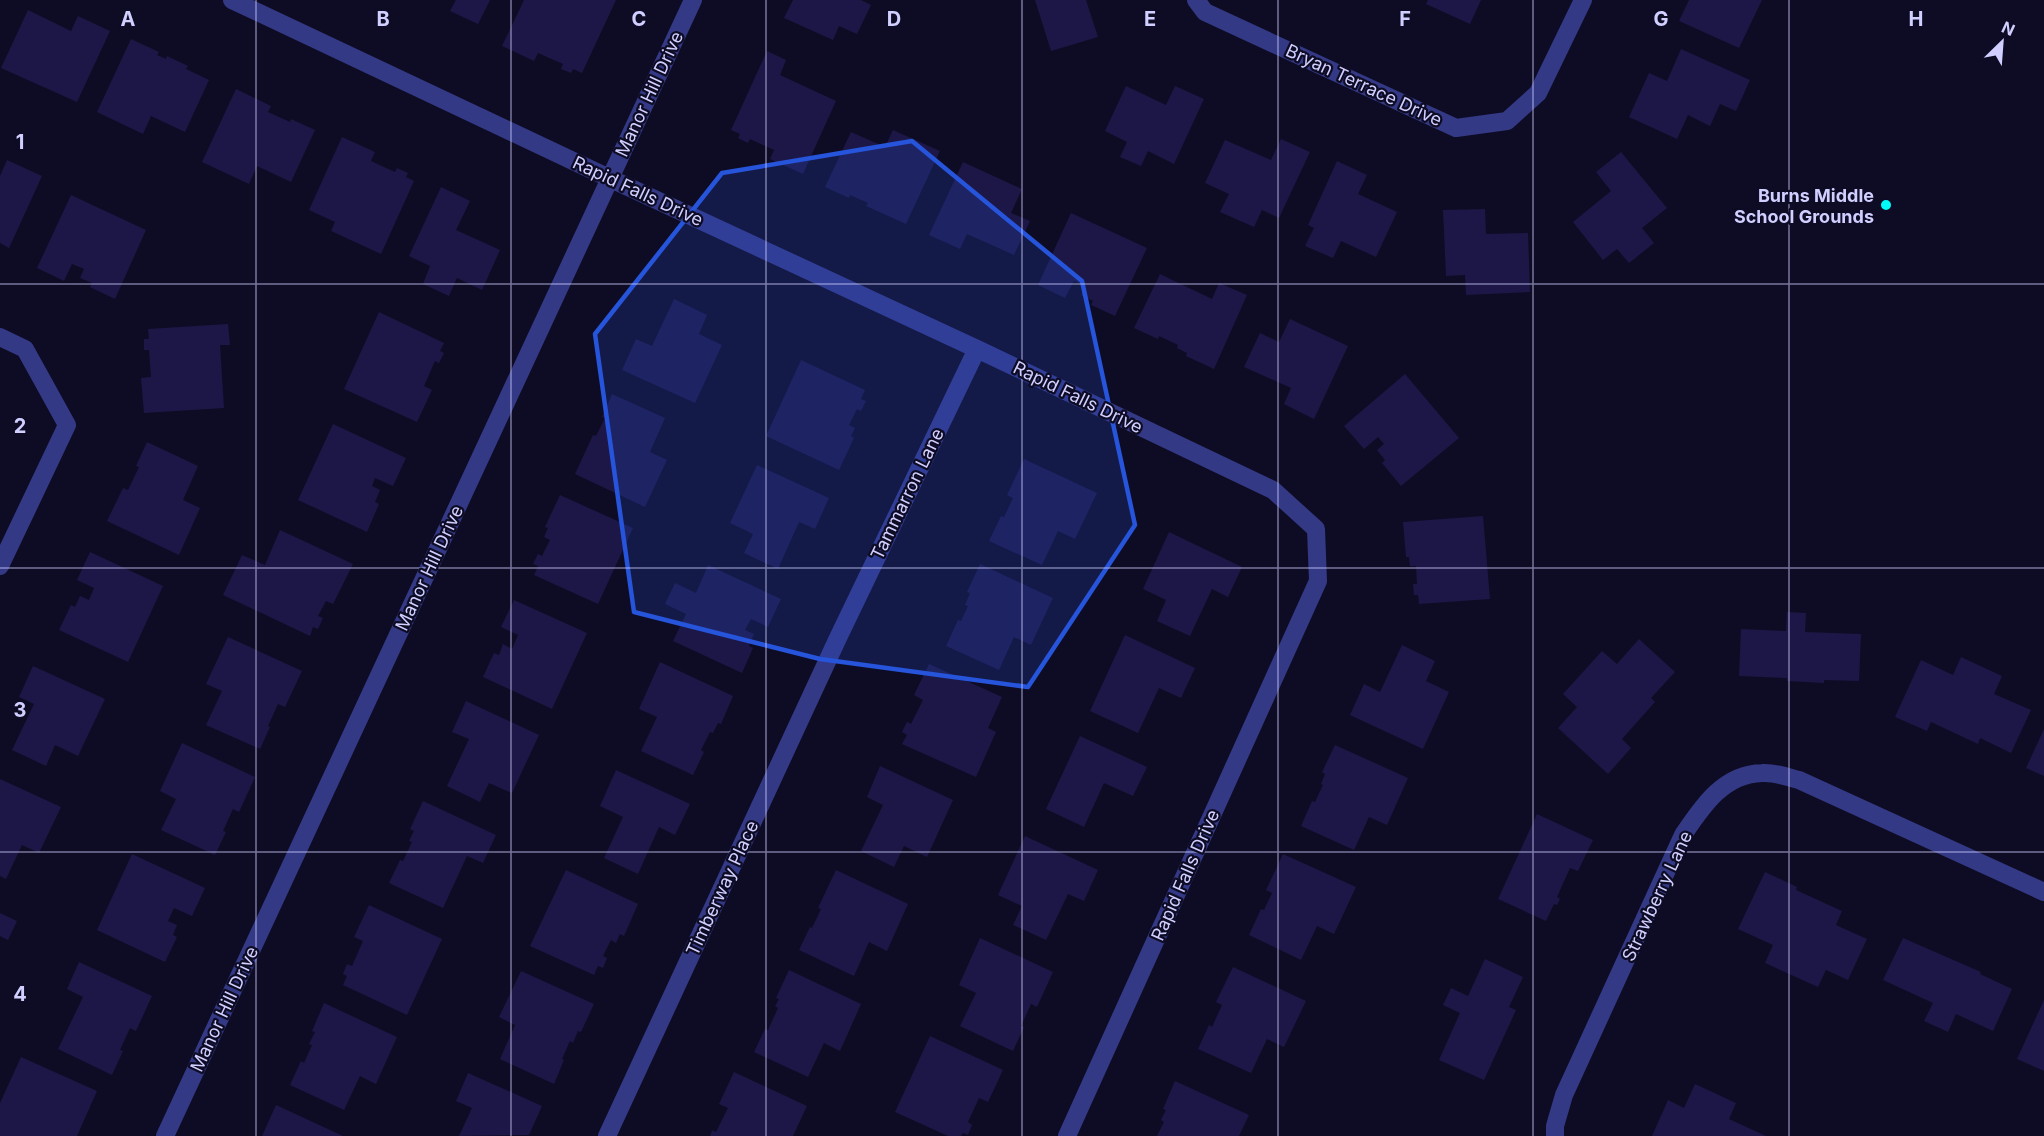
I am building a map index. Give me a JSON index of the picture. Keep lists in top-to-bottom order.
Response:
{
  "streets": {
    "street": [
      "Bryan Terrace Drive",
      "Manor Hill Drive",
      "Rapid Falls Drive",
      "Tammarron Lane",
      "Timberway Place",
      "Strawberry Lane"
    ]
  },
  "crossings": [
    ["Manor Hill Drive", "Rapid Falls Drive"],
    ["Rapid Falls Drive", "Tammarron Lane"],
    ["Tammarron Lane", "Timberway Place"]
  ],
  "places": ["Burns Middle School Grounds"],
  "north": "top right",
  "grid": {
    "columns": [
      "A",
      "B",
      "C",
      "D",
      "E",
      "F",
      "G",
      "H"
    ],
    "rows": [
      "1",
      "2",
      "3",
      "4"
    ]
  }
}
